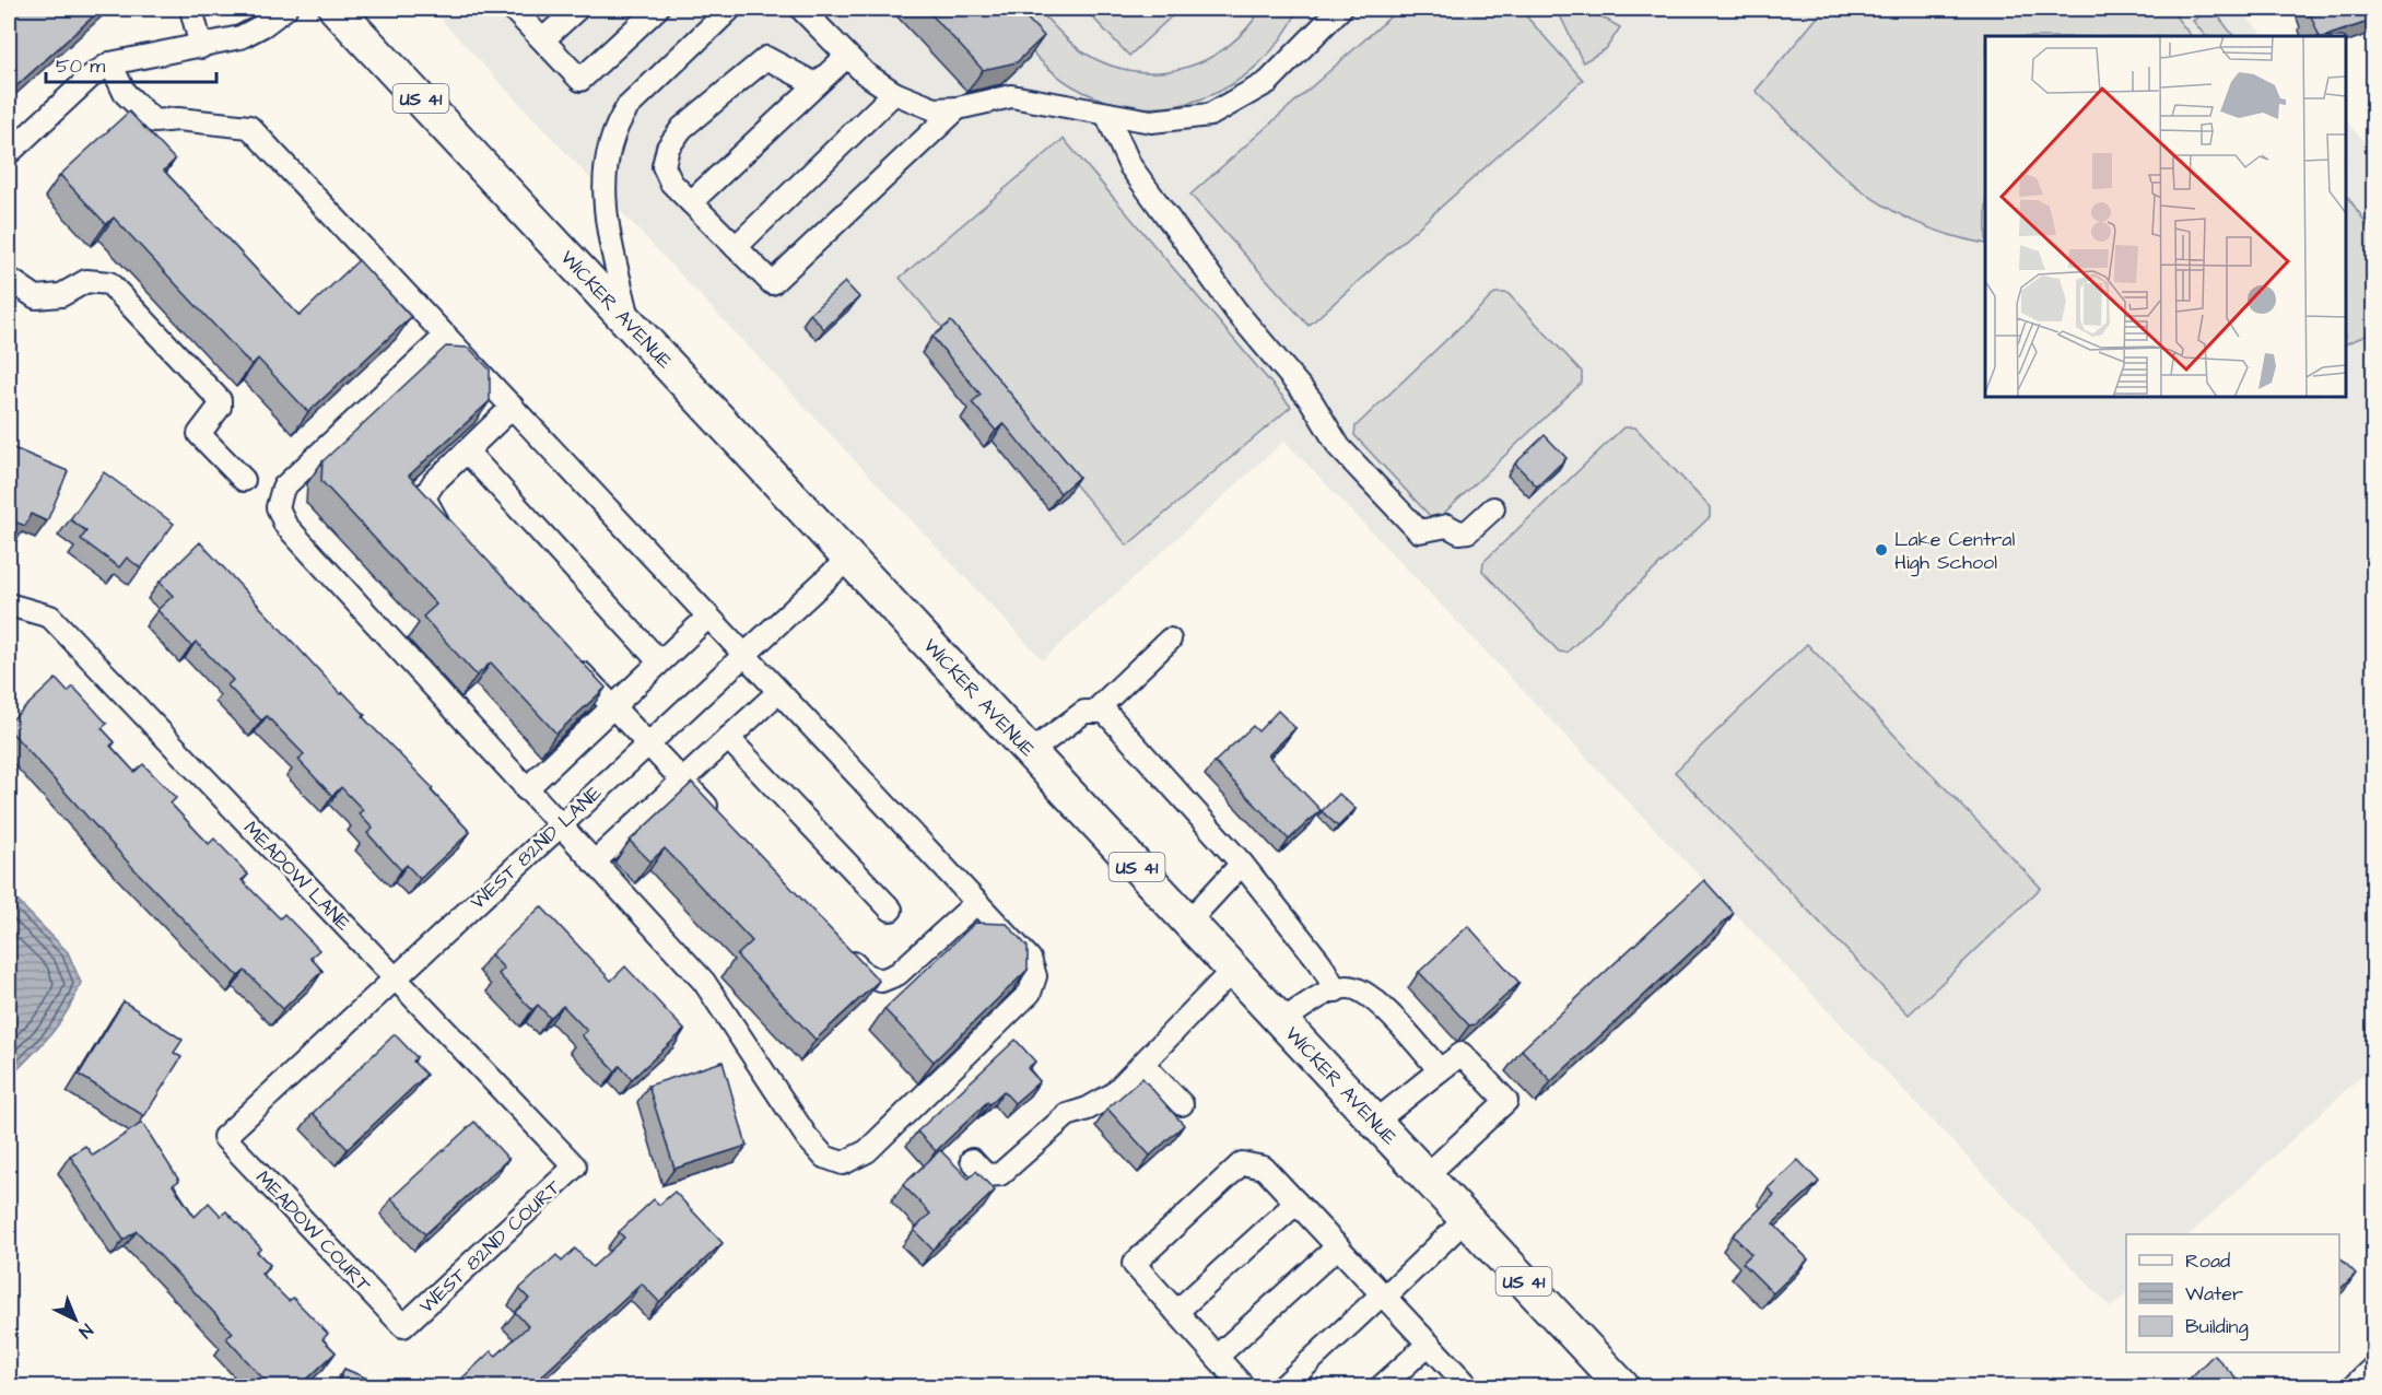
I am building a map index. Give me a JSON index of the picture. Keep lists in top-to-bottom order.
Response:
{
  "streets": {
    "highway": ["US 41", "WICKER AVENUE"],
    "street": [
      "WEST 82ND LANE",
      "MEADOW LANE",
      "MEADOW COURT",
      "WEST 82ND COURT"
    ]
  },
  "crossings": [
    ["WICKER AVENUE", "WEST 82ND LANE"],
    ["WEST 82ND LANE", "MEADOW LANE"],
    ["WEST 82ND LANE", "MEADOW COURT"],
    ["MEADOW LANE", "WEST 82ND COURT"],
    ["MEADOW COURT", "WEST 82ND COURT"]
  ],
  "places": ["Lake Central High School"],
  "legend": ["Road", "Water", "Building"],
  "scale_bar": "50 m",
  "north": "bottom right"
}
